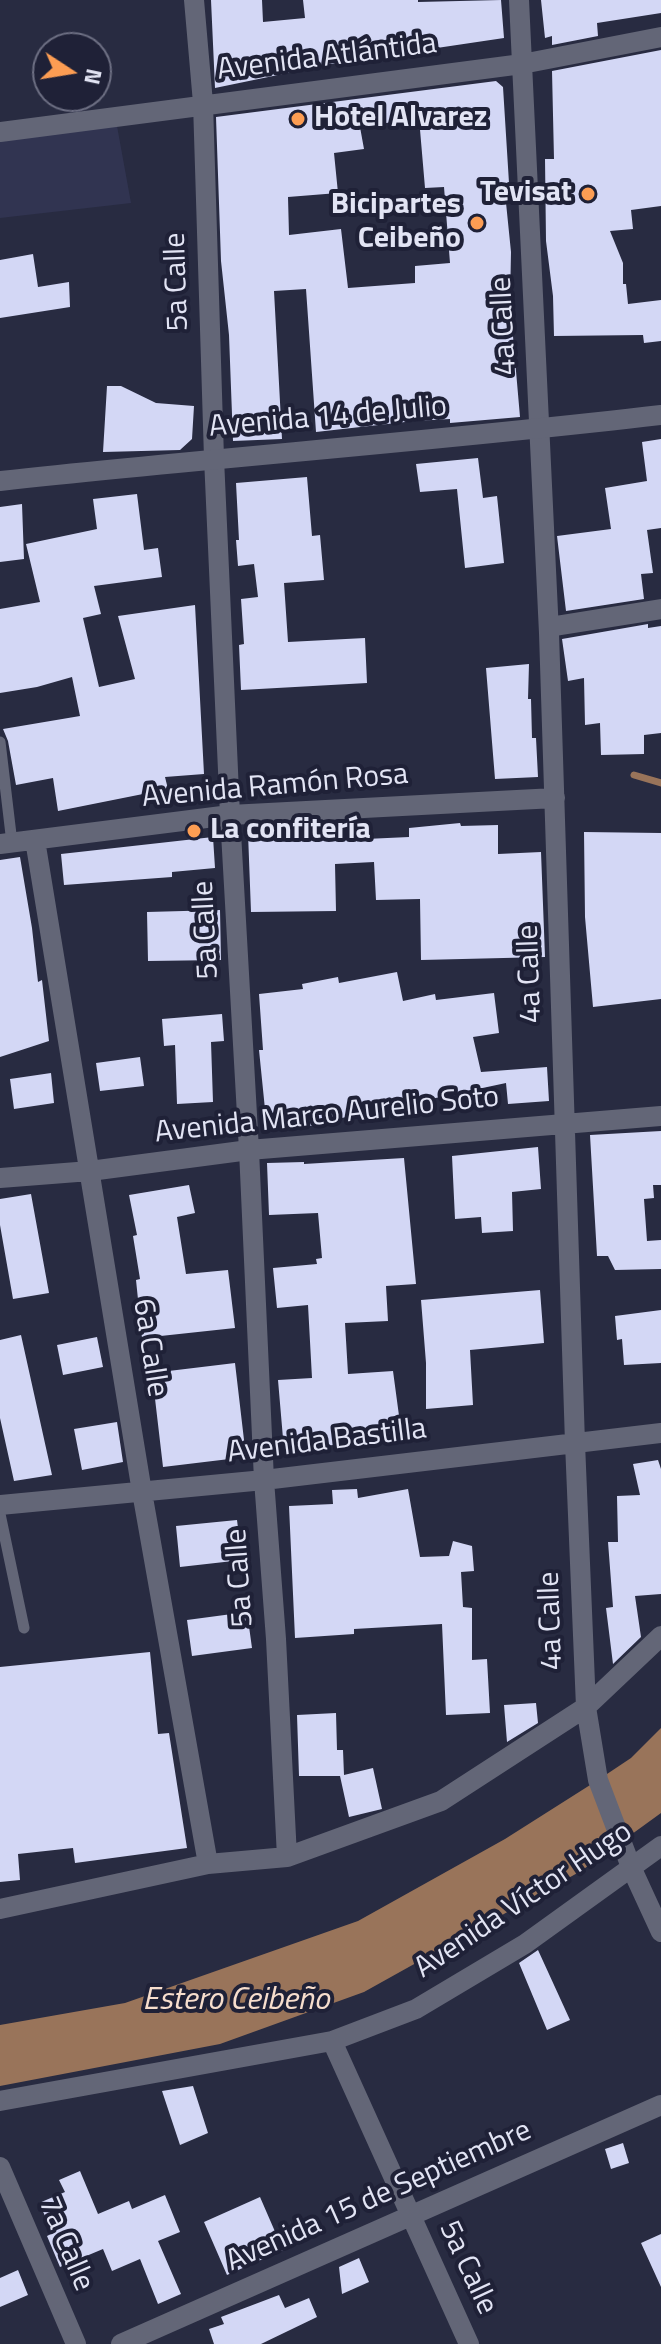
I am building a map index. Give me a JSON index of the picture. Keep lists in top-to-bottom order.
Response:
{
  "streets": {
    "street": [
      "Avenida Atlántida",
      "5a Calle",
      "4a Calle",
      "Avenida 14 de Julio",
      "Avenida Ramón Rosa",
      "Avenida Marco Aurelio Soto",
      "6a Calle",
      "Avenida Bastilla",
      "Avenida Víctor Hugo",
      "Avenida 15 de Septiembre",
      "7a Calle"
    ]
  },
  "crossings": [
    ["Avenida Atlántida", "5a Calle"],
    ["Avenida Atlántida", "4a Calle"],
    ["5a Calle", "Avenida 14 de Julio"],
    ["5a Calle", "Avenida Ramón Rosa"],
    ["5a Calle", "Avenida Marco Aurelio Soto"],
    ["5a Calle", "Avenida Bastilla"],
    ["5a Calle", "Avenida Víctor Hugo"],
    ["5a Calle", "Avenida 15 de Septiembre"],
    ["4a Calle", "Avenida 14 de Julio"],
    ["4a Calle", "Avenida Ramón Rosa"],
    ["4a Calle", "Avenida Marco Aurelio Soto"],
    ["4a Calle", "Avenida Bastilla"],
    ["4a Calle", "Avenida Víctor Hugo"],
    ["Avenida Ramón Rosa", "6a Calle"],
    ["Avenida Marco Aurelio Soto", "6a Calle"],
    ["6a Calle", "Avenida Bastilla"]
  ],
  "water": ["Estero Ceibeño"],
  "places": [
    "Hotel Alvarez",
    "Tevisat",
    "Bicipartes Ceibeño",
    "La confitería"
  ],
  "north": "right"
}
